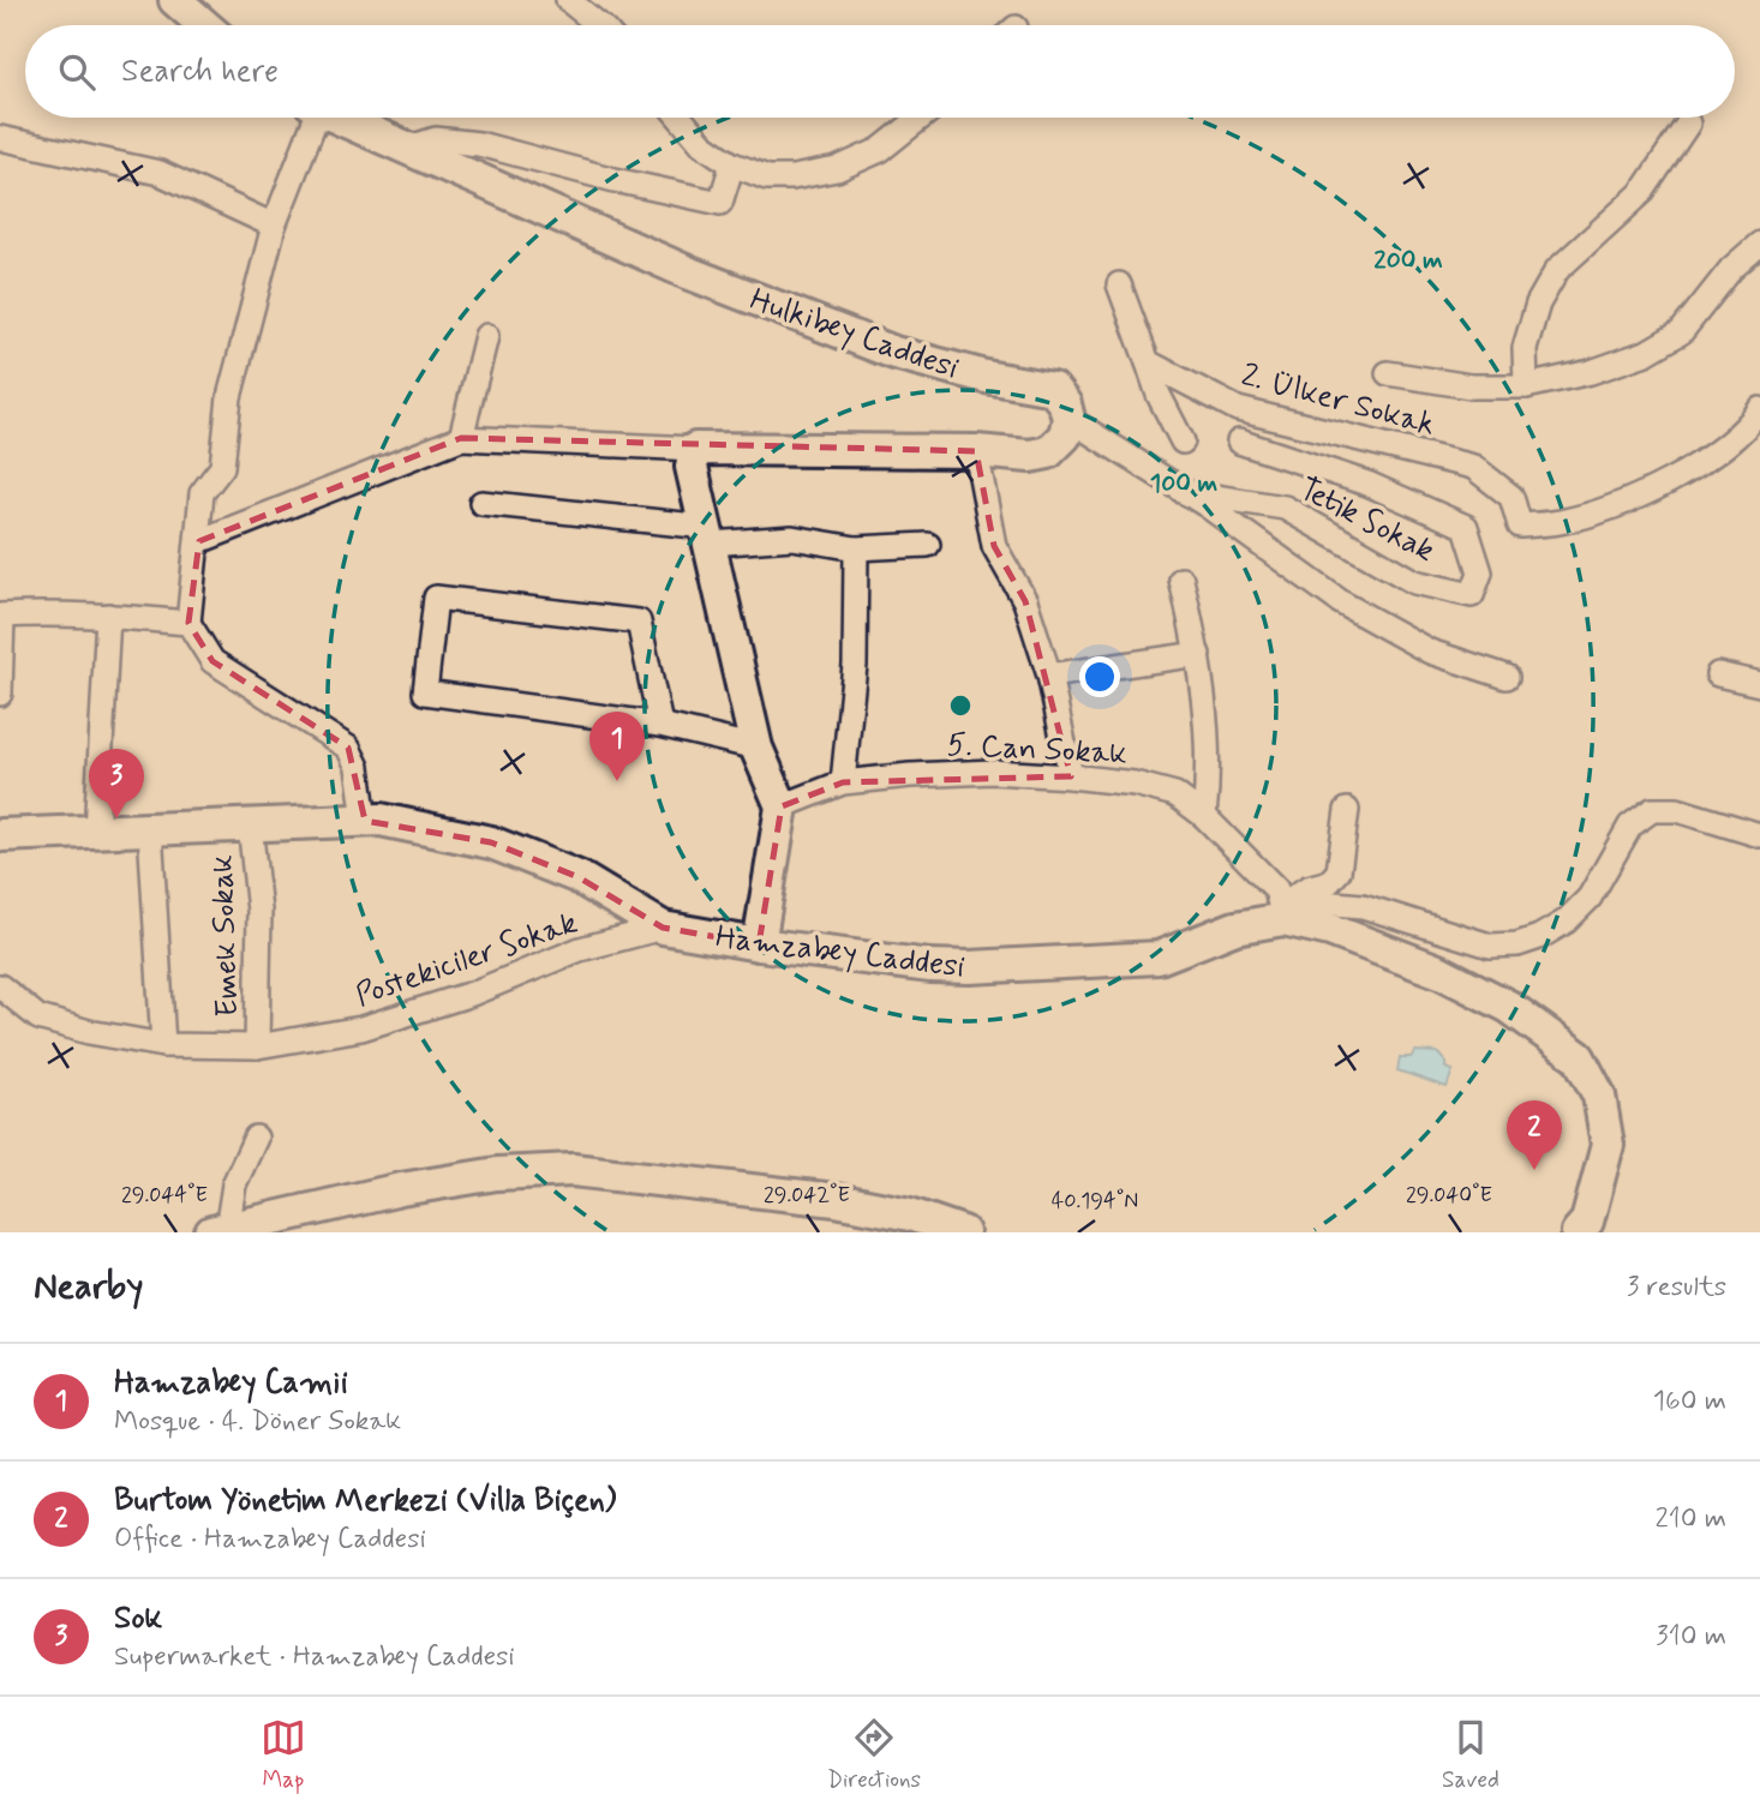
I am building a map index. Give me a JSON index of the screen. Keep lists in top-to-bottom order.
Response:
{
  "streets": {
    "main road": ["Hulkibey Caddesi", "Hamzabey Caddesi"],
    "street": [
      "2. Ülker Sokak",
      "Tetik Sokak",
      "5. Can Sokak",
      "Emek Sokak",
      "Postekiciler Sokak"
    ]
  },
  "crossings": [
    ["5. Can Sokak", "Hamzabey Caddesi"],
    ["Emek Sokak", "Hamzabey Caddesi"],
    ["Emek Sokak", "Postekiciler Sokak"],
    ["Hamzabey Caddesi", "Postekiciler Sokak"]
  ],
  "page": {
    "search": "Search here",
    "pins": ["1", "3", "2"],
    "heading": ["Nearby", "3 results"],
    "list": [
      {
        "mark": "1",
        "name": "Hamzabey Camii",
        "note": "Mosque · 4. Döner Sokak",
        "value": "160 m"
      },
      {
        "mark": "2",
        "name": "Burtom Yönetim Merkezi (Villa Biçen)",
        "note": "Office · Hamzabey Caddesi",
        "value": "210 m"
      },
      {
        "mark": "3",
        "name": "Sok",
        "note": "Supermarket · Hamzabey Caddesi",
        "value": "310 m"
      }
    ],
    "nav": ["Map", "Directions", "Saved"]
  },
  "coordinates": [
    "29.044°E",
    "29.042°E",
    "29.040°E",
    "40.194°N"
  ],
  "rings": ["200 m", "100 m"]
}
